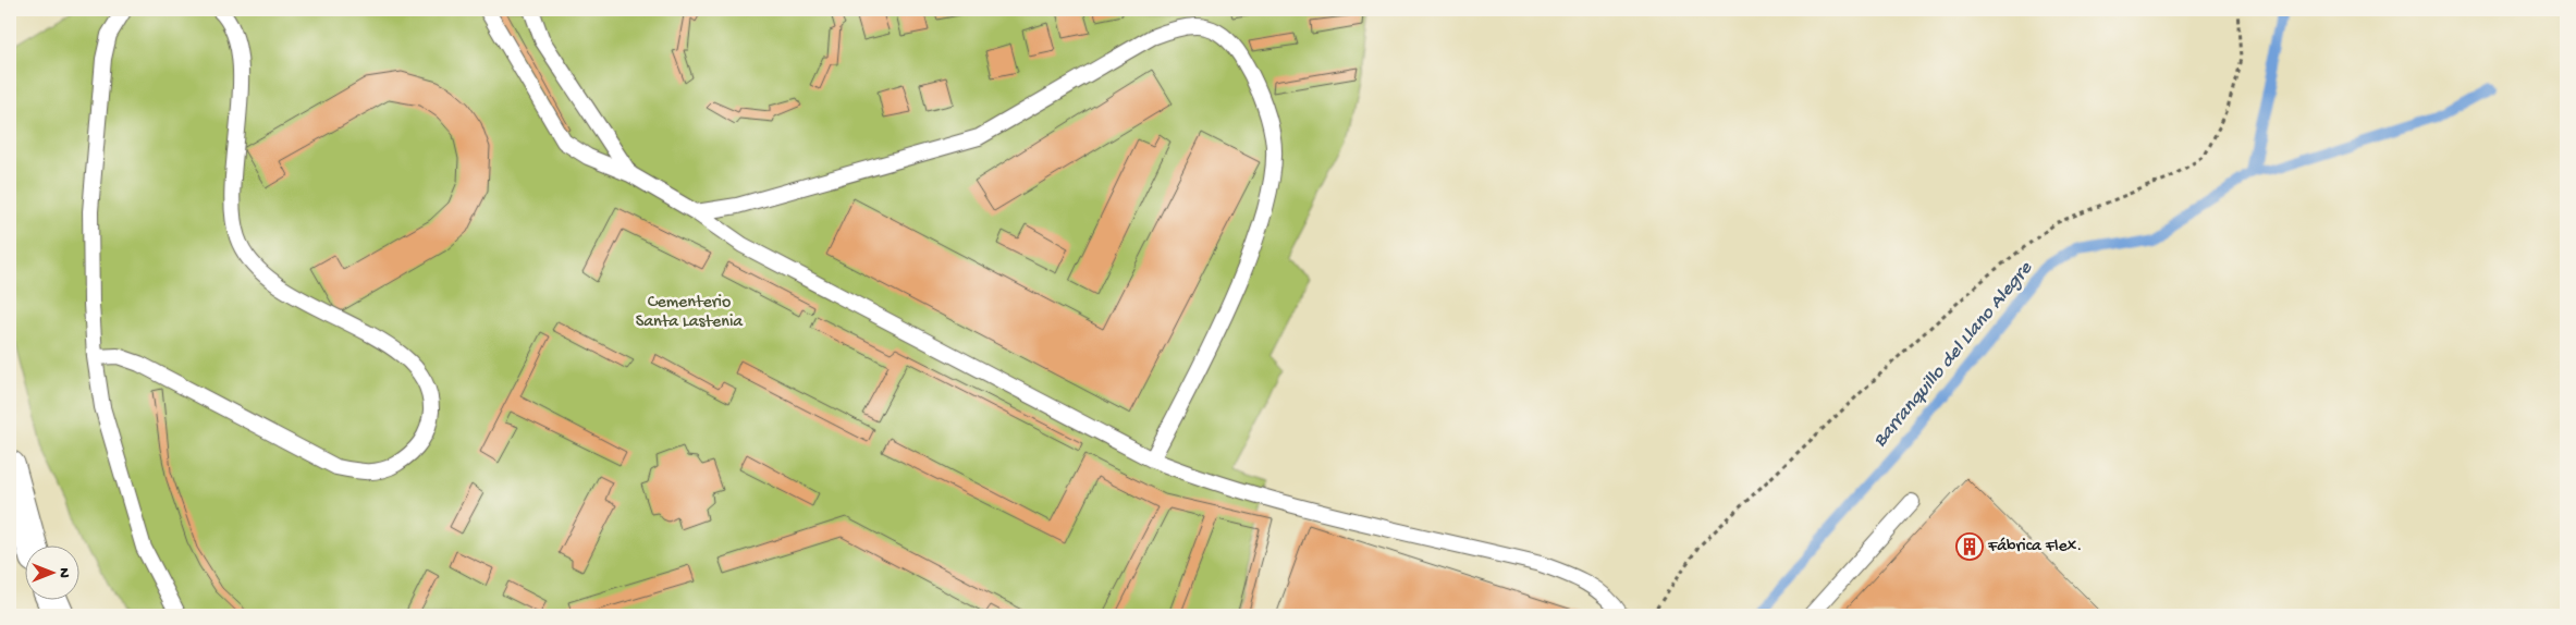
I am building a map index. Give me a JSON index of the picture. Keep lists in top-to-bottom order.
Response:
{
  "water": ["Barranquillo del Llano Alegre"],
  "parks": ["Cementerio Santa Lastenia"],
  "places": {
    "building": ["Fábrica Flex."]
  },
  "north": "right"
}
